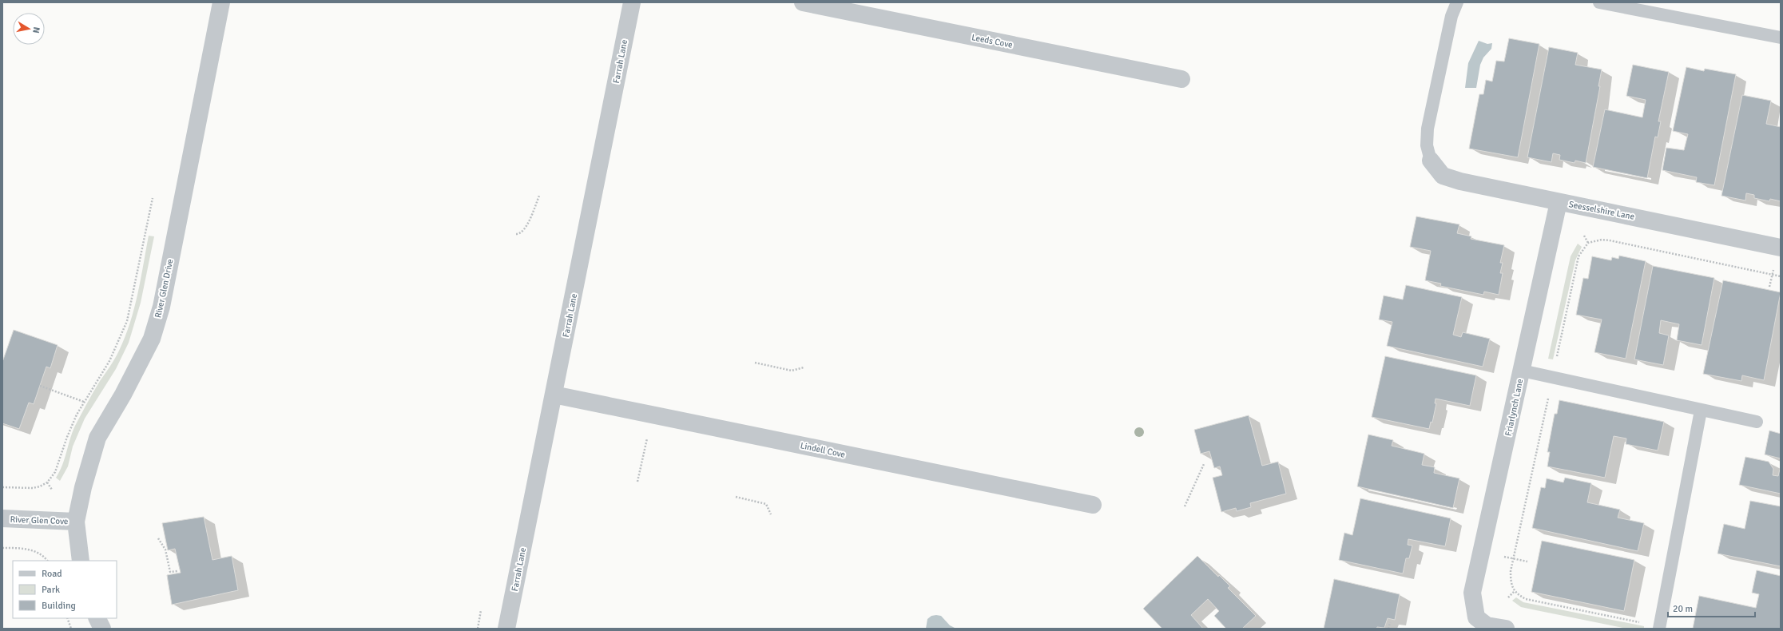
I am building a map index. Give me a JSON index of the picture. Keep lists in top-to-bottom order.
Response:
{
  "streets": {
    "street": [
      "Leeds Cove",
      "Farrah Lane",
      "Seesselshire Lane",
      "River Glen Drive",
      "Friarlynch Lane",
      "Lindell Cove",
      "River Glen Cove"
    ]
  },
  "crossings": [
    ["Farrah Lane", "Lindell Cove"],
    ["Seesselshire Lane", "Friarlynch Lane"],
    ["River Glen Drive", "River Glen Cove"]
  ],
  "legend": ["Road", "Park", "Building"],
  "scale_bar": "20 m",
  "north": "right"
}
